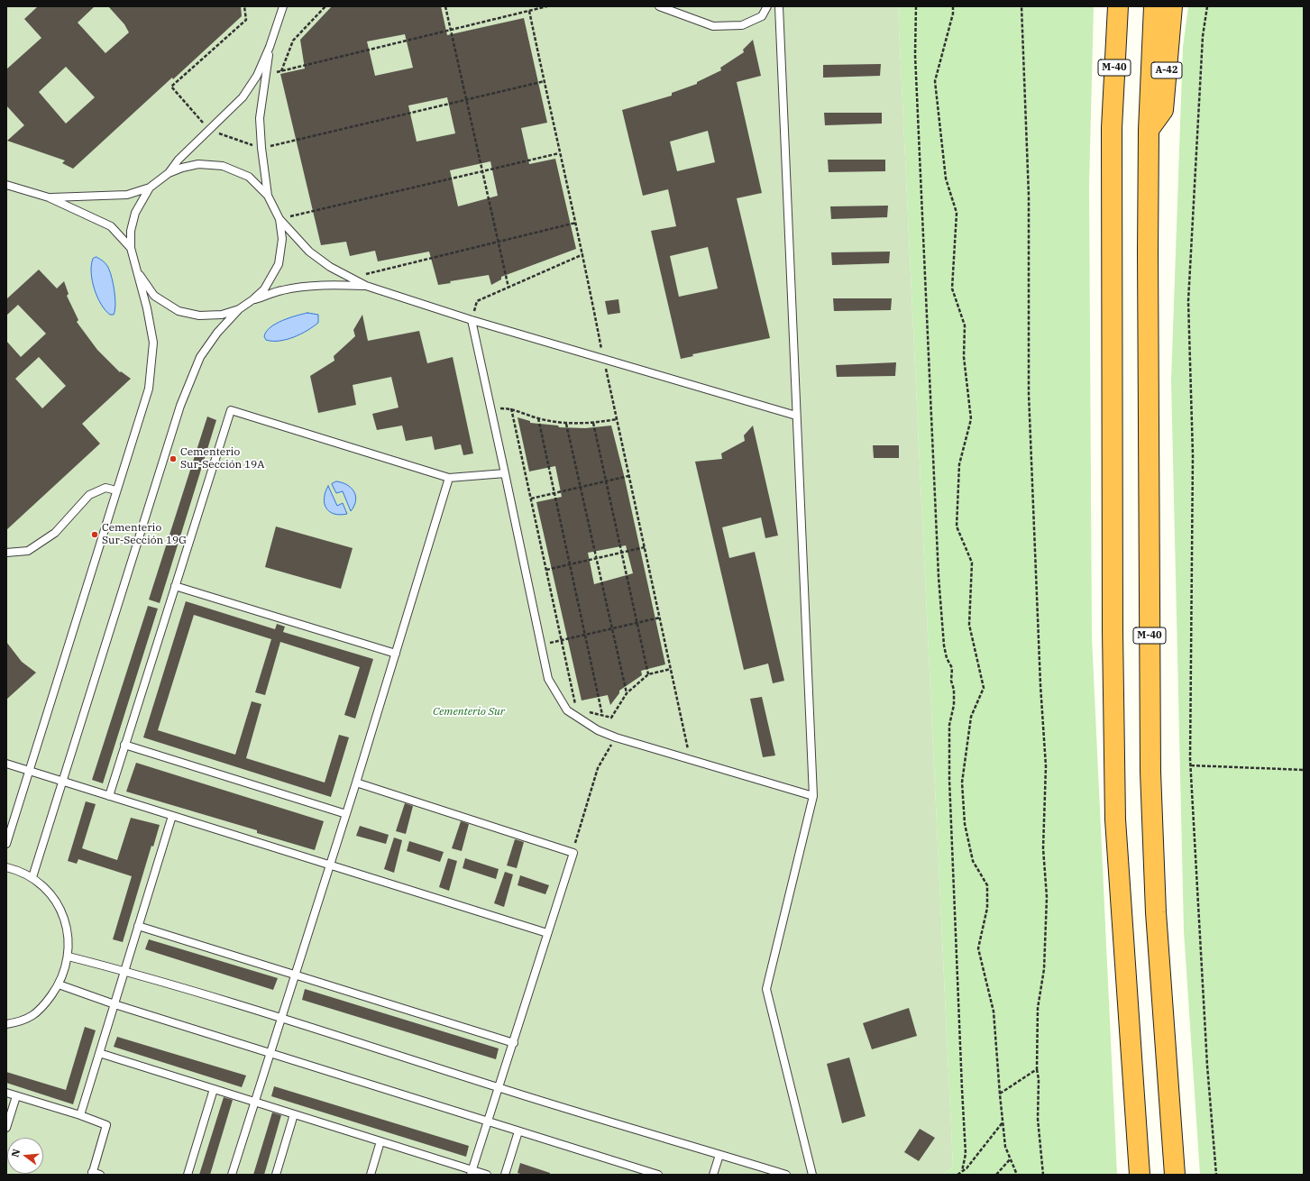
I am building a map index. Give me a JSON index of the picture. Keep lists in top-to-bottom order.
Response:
{
  "streets": {
    "highway": ["M-40", "A-42"]
  },
  "crossings": [
    ["M-40", "A-42"]
  ],
  "parks": ["Cementerio Sur"],
  "places": ["Cementerio Sur-Sección 19A", "Cementerio Sur-Sección 19G"],
  "north": "left"
}
